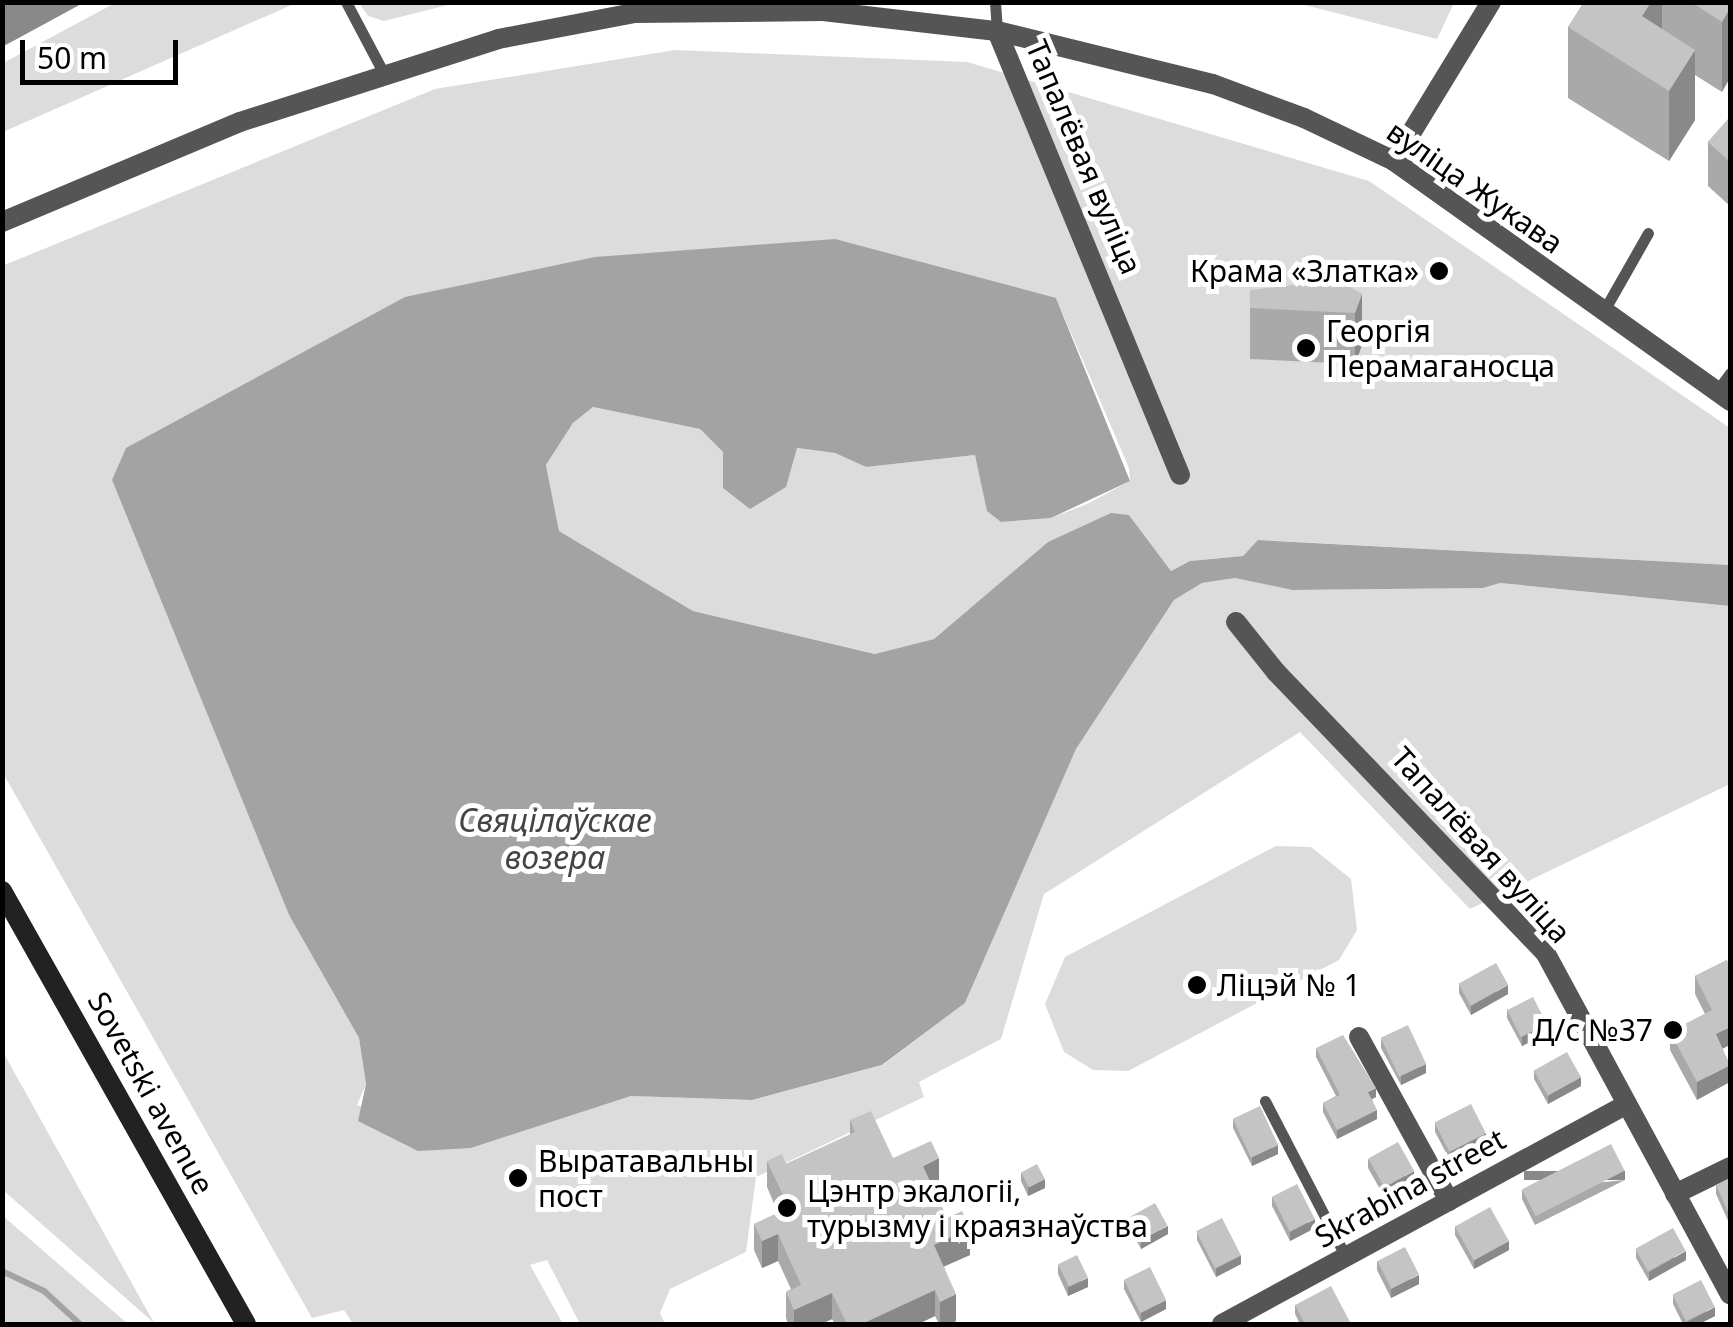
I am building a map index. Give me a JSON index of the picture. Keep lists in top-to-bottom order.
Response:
{
  "streets": {
    "main road": ["Sovetski avenue"],
    "street": ["Тапалёвая вуліца", "вуліца Жукава", "Skrabina street"]
  },
  "crossings": [
    ["Тапалёвая вуліца", "вуліца Жукава"],
    ["Тапалёвая вуліца", "Skrabina street"]
  ],
  "water": ["Свяцілаўскае возера"],
  "places": [
    "Крама «Златка»",
    "Георгія Перамаганосца",
    "Ліцэй № 1",
    "Д/с №37",
    "Выратавальны пост",
    "Цэнтр экалогіі, турызму і краязнаўства"
  ],
  "scale_bar": "50 m"
}
